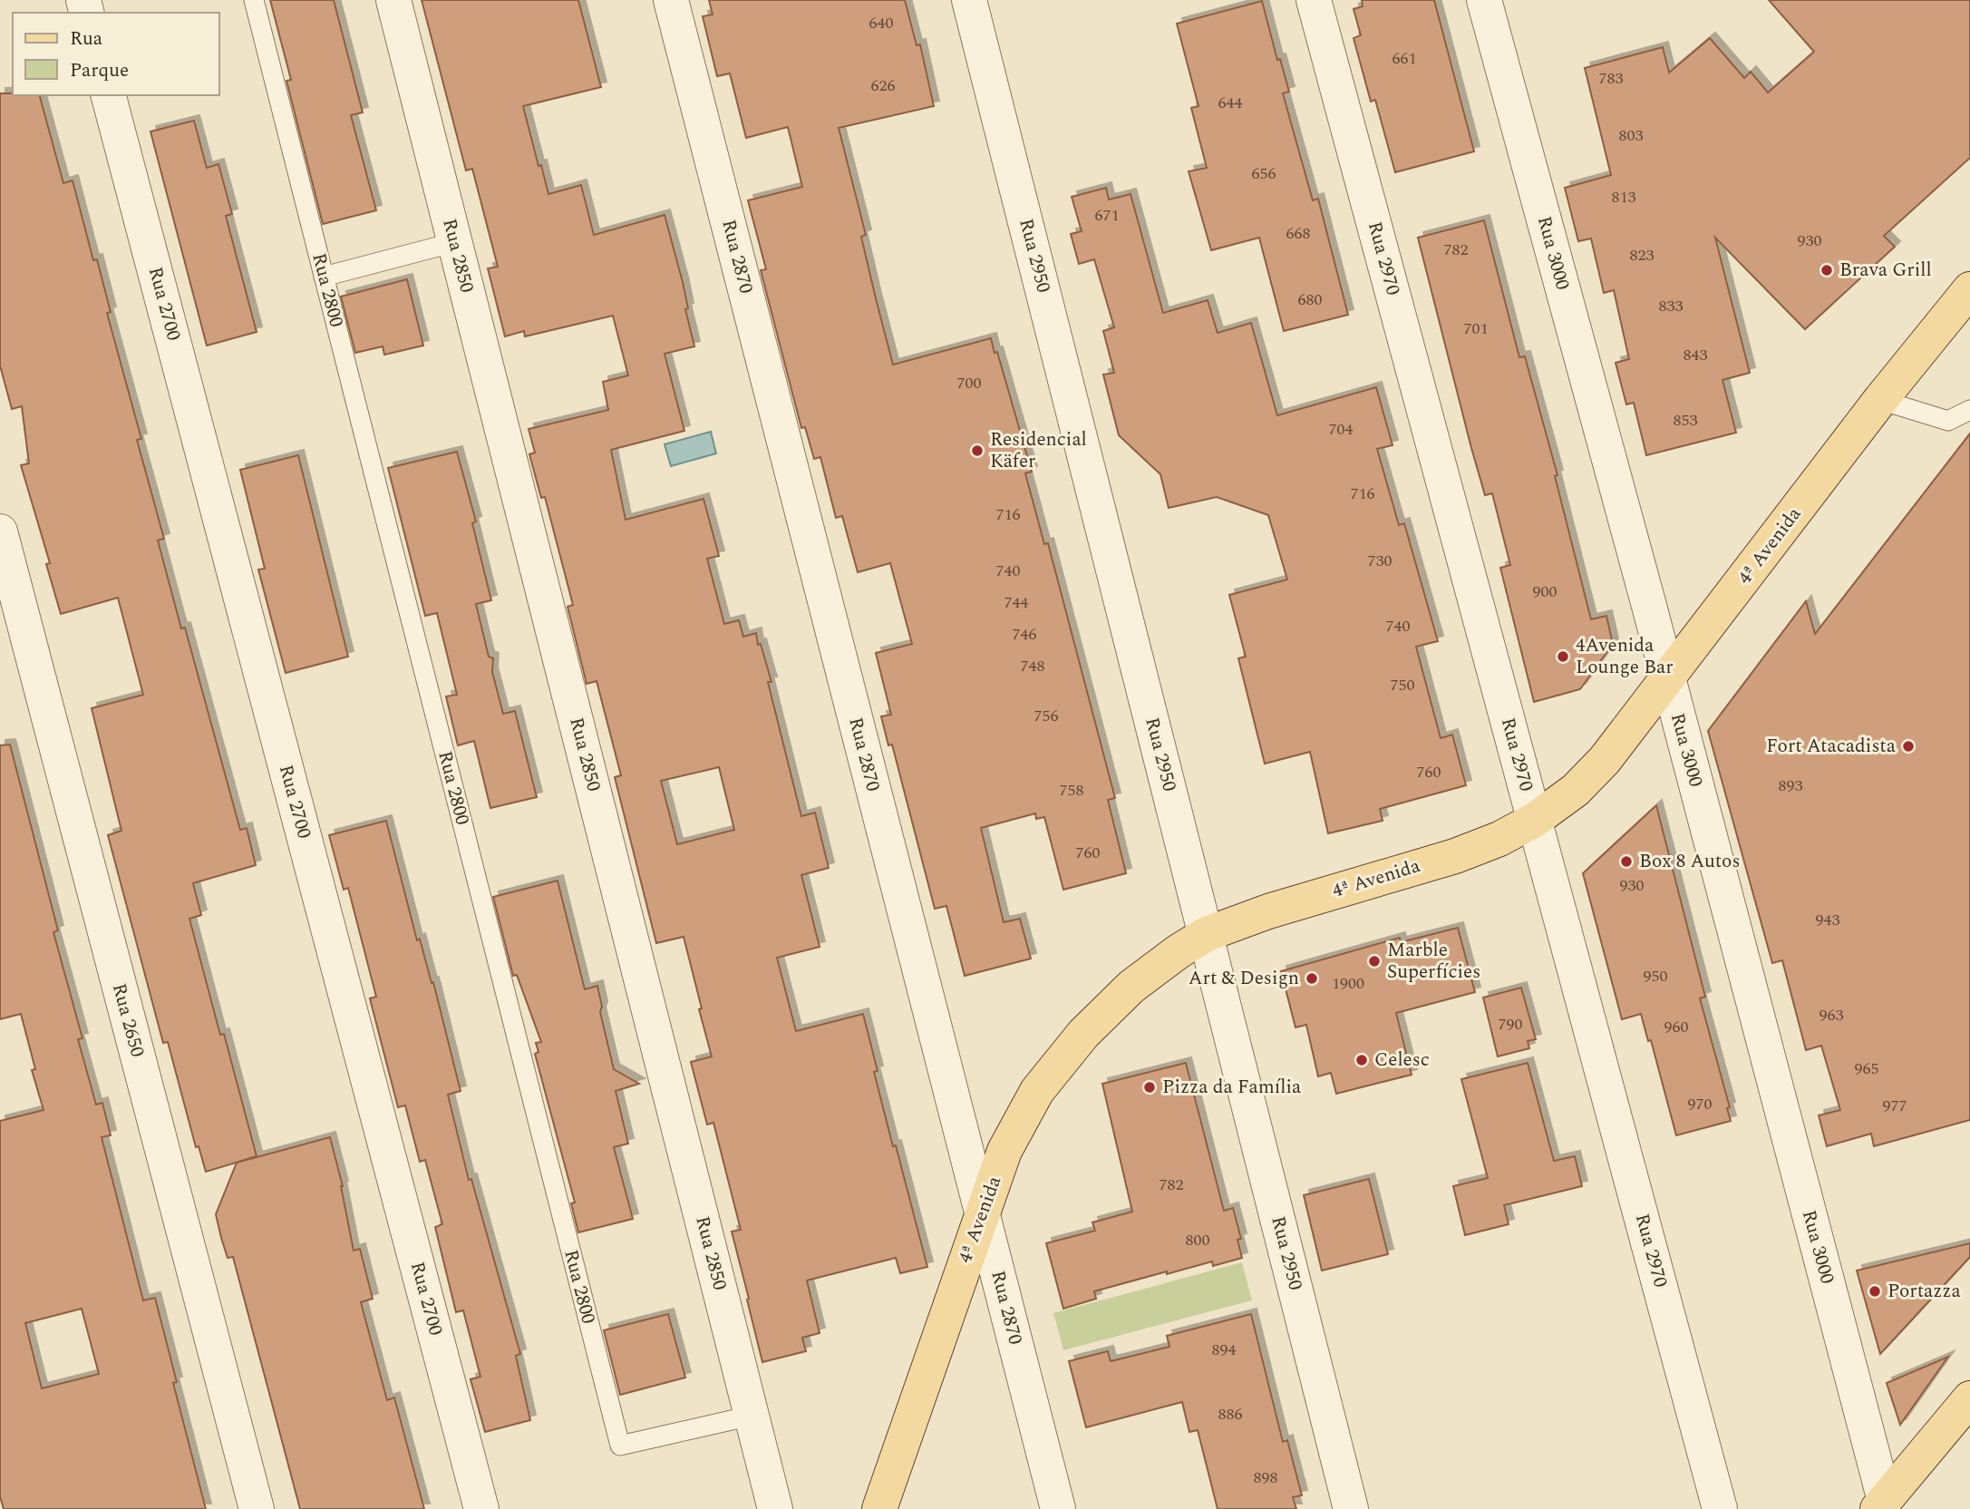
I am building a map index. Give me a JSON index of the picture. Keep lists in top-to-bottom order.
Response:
{
  "streets": {
    "main road": ["4ª Avenida"],
    "street": [
      "Rua 3000",
      "Rua 2850",
      "Rua 2950",
      "Rua 2870",
      "Rua 2970",
      "Rua 2700",
      "Rua 2650"
    ],
    "lane": ["Rua 2800"]
  },
  "crossings": [
    ["Rua 3000", "4ª Avenida"],
    ["Rua 2850", "Rua 2800"],
    ["Rua 2950", "4ª Avenida"],
    ["Rua 2870", "4ª Avenida"],
    ["Rua 2970", "4ª Avenida"]
  ],
  "places": [
    "Brava Grill",
    "Residencial Käfer",
    "4Avenida Lounge Bar",
    "Fort Atacadista",
    "Box 8 Autos",
    "Marble Superfícies",
    "Art & Design",
    "Celesc",
    "Pizza da Família",
    "Portazza"
  ],
  "house_numbers": [
    "640",
    "661",
    "783",
    "626",
    "644",
    "803",
    "656",
    "813",
    "671",
    "668",
    "930",
    "782",
    "823",
    "680",
    "833",
    "701",
    "843",
    "700",
    "853",
    "704",
    "716",
    "716",
    "730",
    "740",
    "900",
    "744",
    "740",
    "746",
    "748",
    "750",
    "756",
    "760",
    "893",
    "758",
    "760",
    "930",
    "943",
    "950",
    "1900",
    "963",
    "790",
    "960",
    "965",
    "970",
    "977",
    "782",
    "800",
    "894",
    "886",
    "898"
  ],
  "legend": ["Rua", "Parque"]
}
